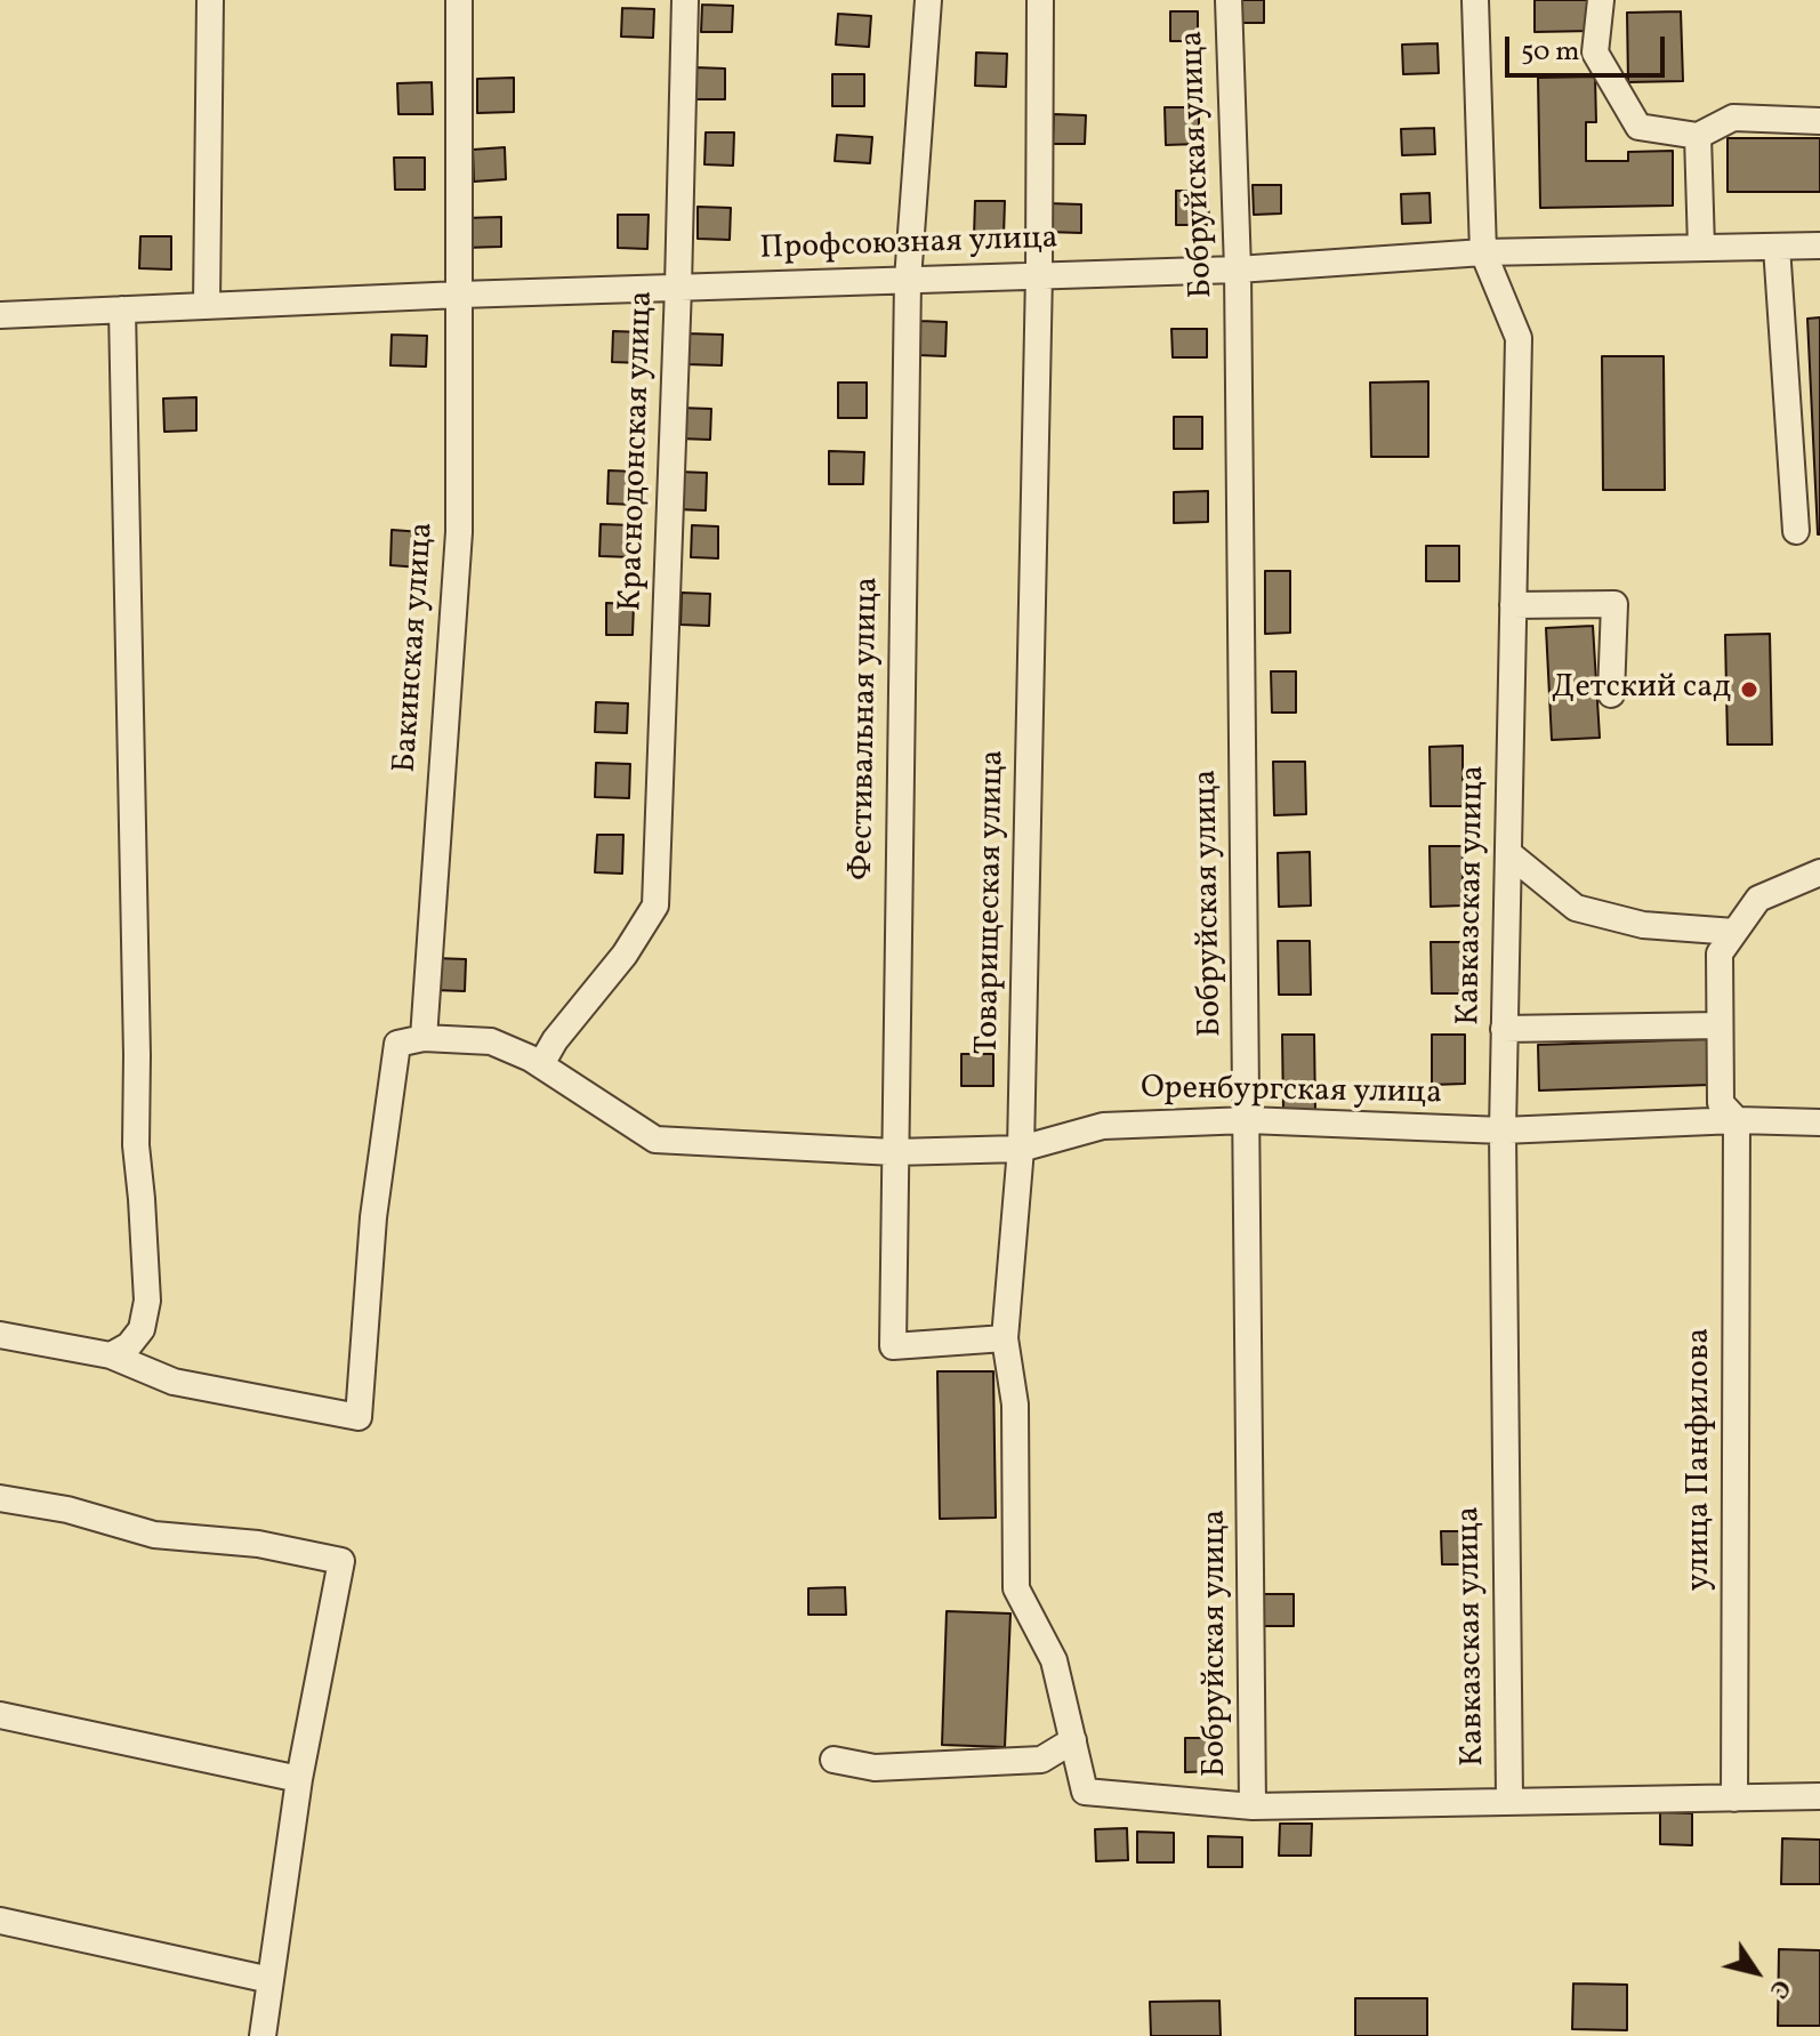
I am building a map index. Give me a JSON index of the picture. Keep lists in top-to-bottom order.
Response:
{
  "streets": {
    "street": [
      "Бобруйская улица",
      "Профсоюзная улица",
      "Краснодонская улица",
      "Бакинская улица",
      "Фестивальная улица",
      "Кавказская улица",
      "Товарищеская улица",
      "Оренбургская улица",
      "улица Панфилова"
    ]
  },
  "crossings": [
    ["Бобруйская улица", "Профсоюзная улица"],
    ["Бобруйская улица", "Товарищеская улица"],
    ["Бобруйская улица", "Оренбургская улица"],
    ["Профсоюзная улица", "Краснодонская улица"],
    ["Профсоюзная улица", "Бакинская улица"],
    ["Профсоюзная улица", "Фестивальная улица"],
    ["Профсоюзная улица", "Кавказская улица"],
    ["Профсоюзная улица", "Товарищеская улица"],
    ["Краснодонская улица", "Оренбургская улица"],
    ["Фестивальная улица", "Товарищеская улица"],
    ["Фестивальная улица", "Оренбургская улица"],
    ["Кавказская улица", "Оренбургская улица"],
    ["Товарищеская улица", "Оренбургская улица"],
    ["Оренбургская улица", "улица Панфилова"]
  ],
  "places": ["Детский сад"],
  "scale_bar": "50 m",
  "north": "bottom right"
}
